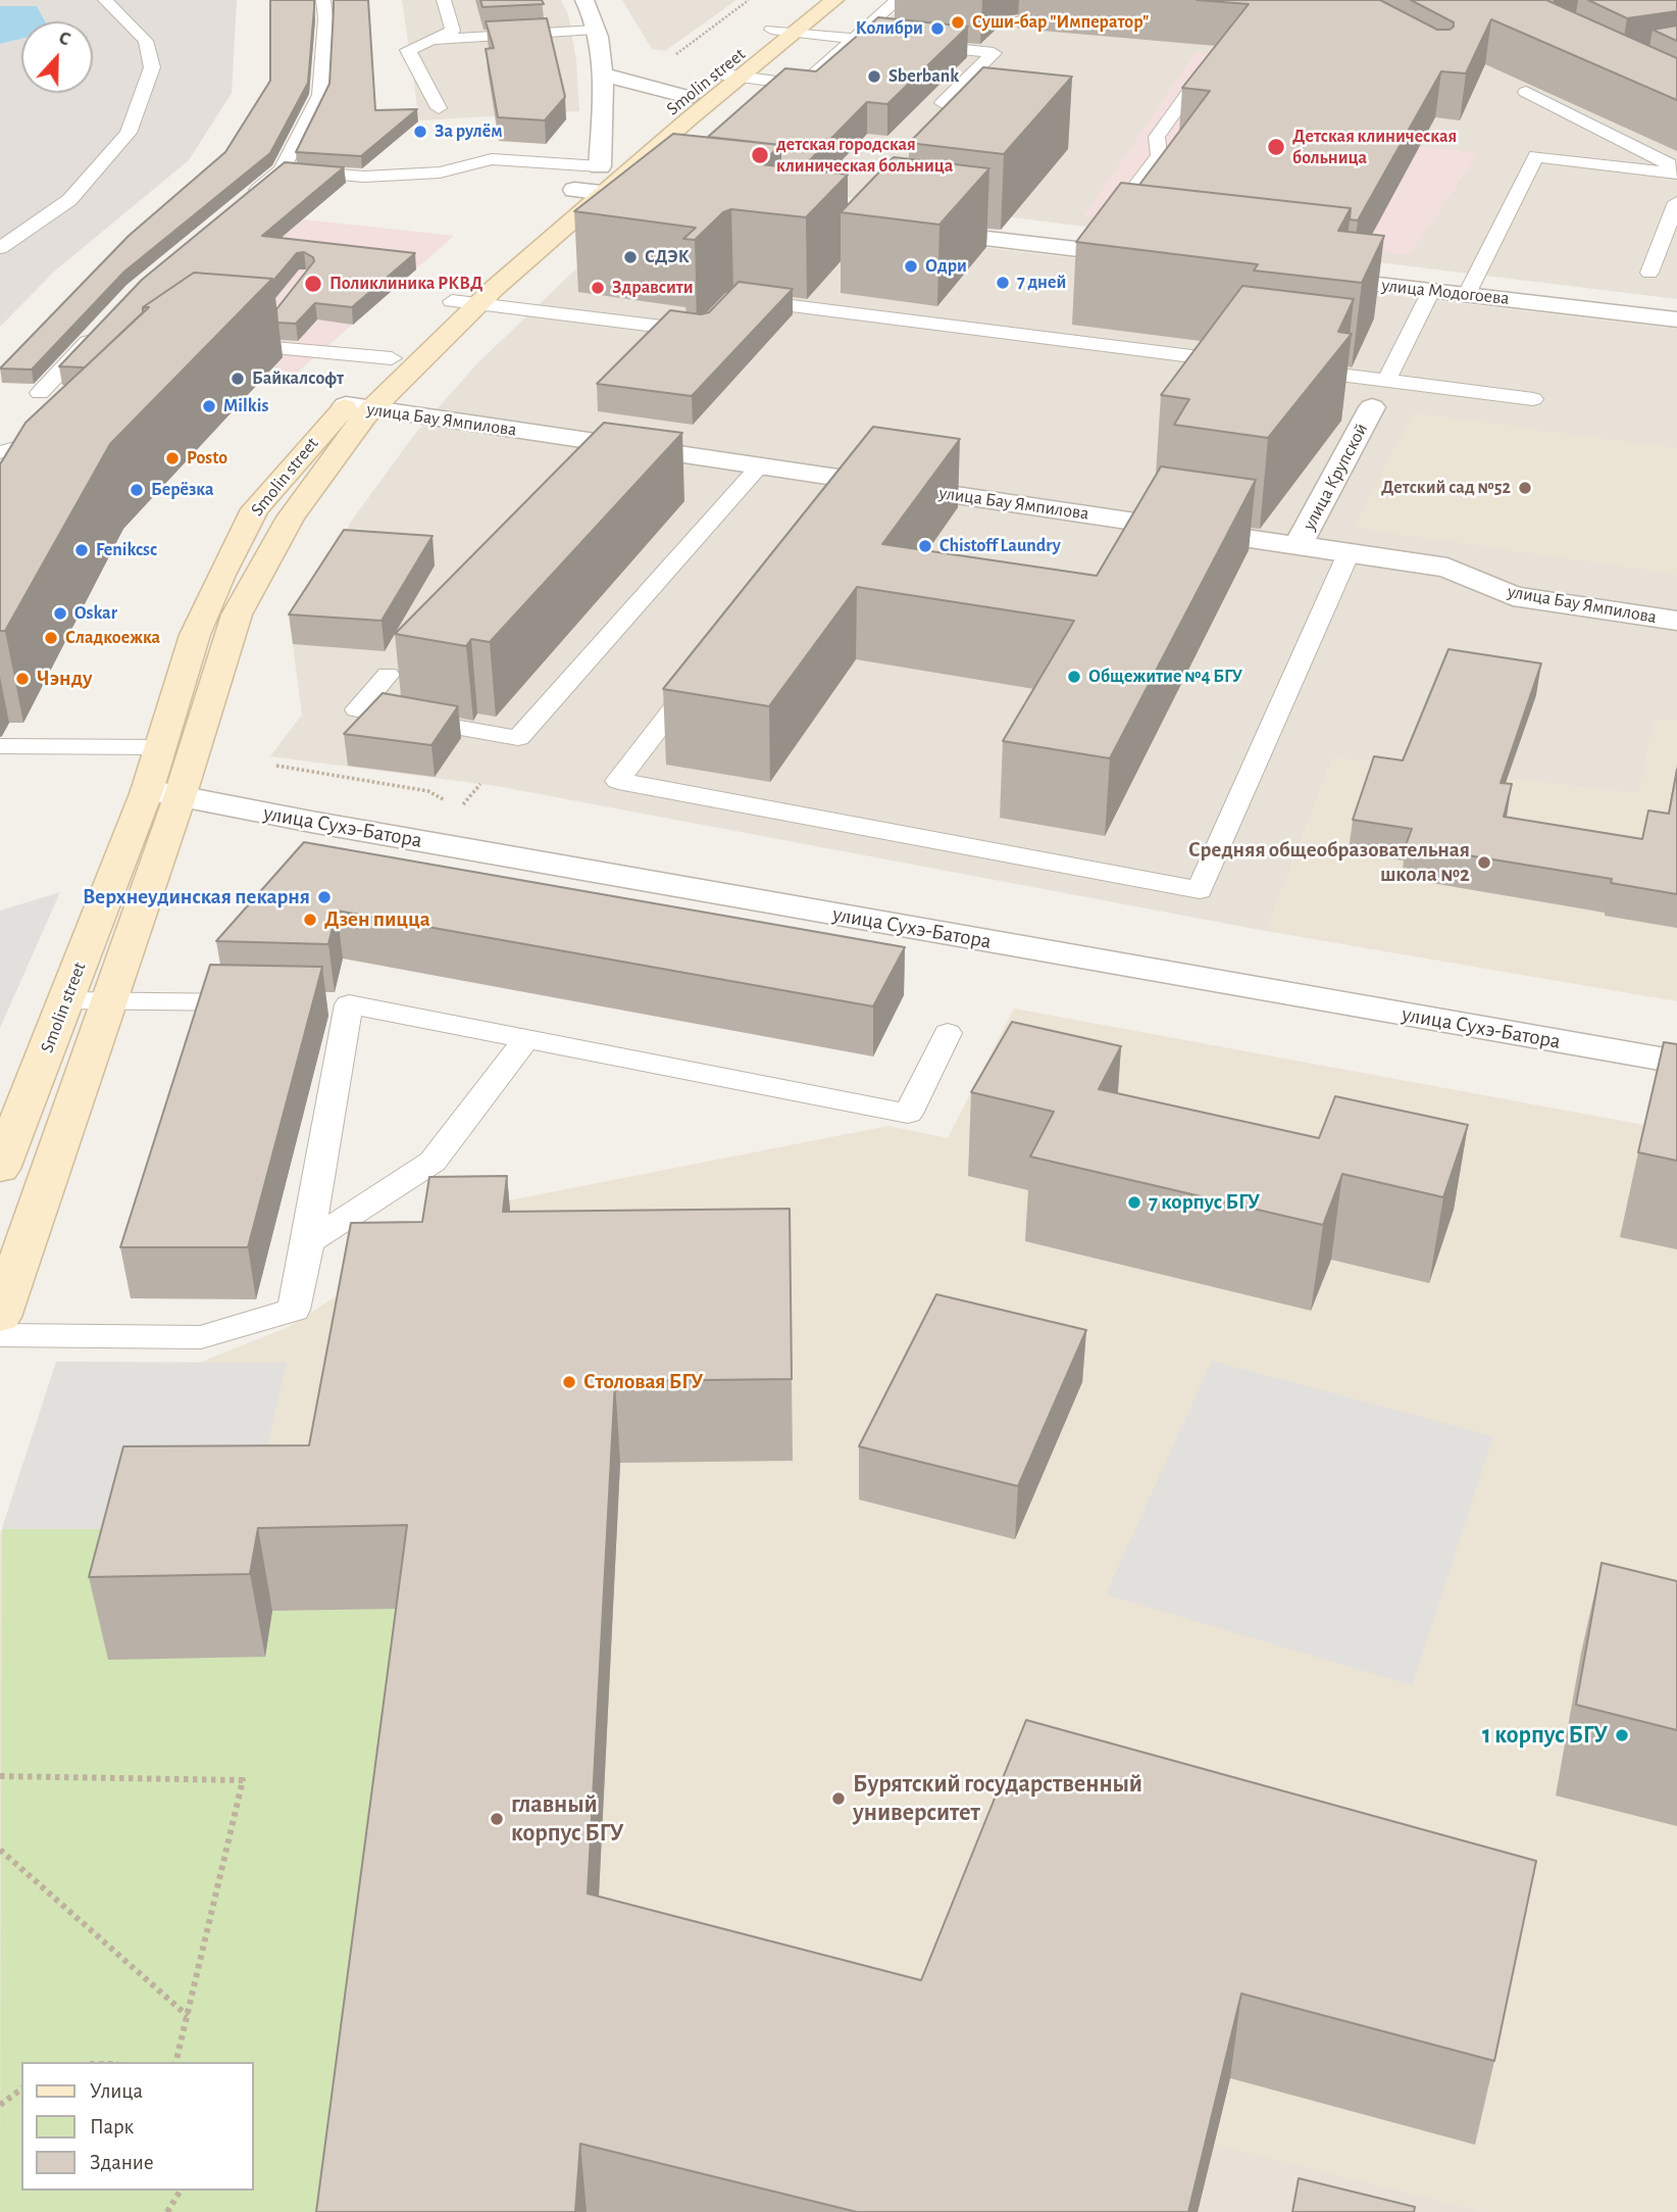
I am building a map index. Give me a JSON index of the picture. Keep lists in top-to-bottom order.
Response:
{
  "streets": {
    "main road": ["Smolin street"],
    "street": [
      "улица Модогоева",
      "улица Бау Ямпилова",
      "улица Крупской",
      "улица Сухэ-Батора"
    ]
  },
  "crossings": [
    ["Smolin street", "улица Бау Ямпилова"],
    ["Smolin street", "улица Сухэ-Батора"],
    ["улица Бау Ямпилова", "улица Крупской"]
  ],
  "places": [
    "Суши-бар \"Император\"",
    "Колибри",
    "Sberbank",
    "За рулём",
    "Детская клиническая больница",
    "детская городская клиническая больница",
    "СДЭК",
    "Одри",
    "7 дней",
    "Поликлиника РКВД",
    "Здравсити",
    "Байкалсофт",
    "Milkis",
    "Posto",
    "Детский сад №52",
    "Берёзка",
    "Chistoff Laundry",
    "Fenikcsc",
    "Oskar",
    "Сладкоежка",
    "Общежитие №4 БГУ",
    "Чэнду",
    "Средняя общеобразовательная школа №2",
    "Верхнеудинская пекарня",
    "Дзен пицца",
    "7 корпус БГУ",
    "Столовая БГУ",
    "1 корпус БГУ",
    "Бурятский государственный университет",
    "главный корпус БГУ"
  ],
  "legend": ["Улица", "Парк", "Здание"],
  "north": "top"
}
